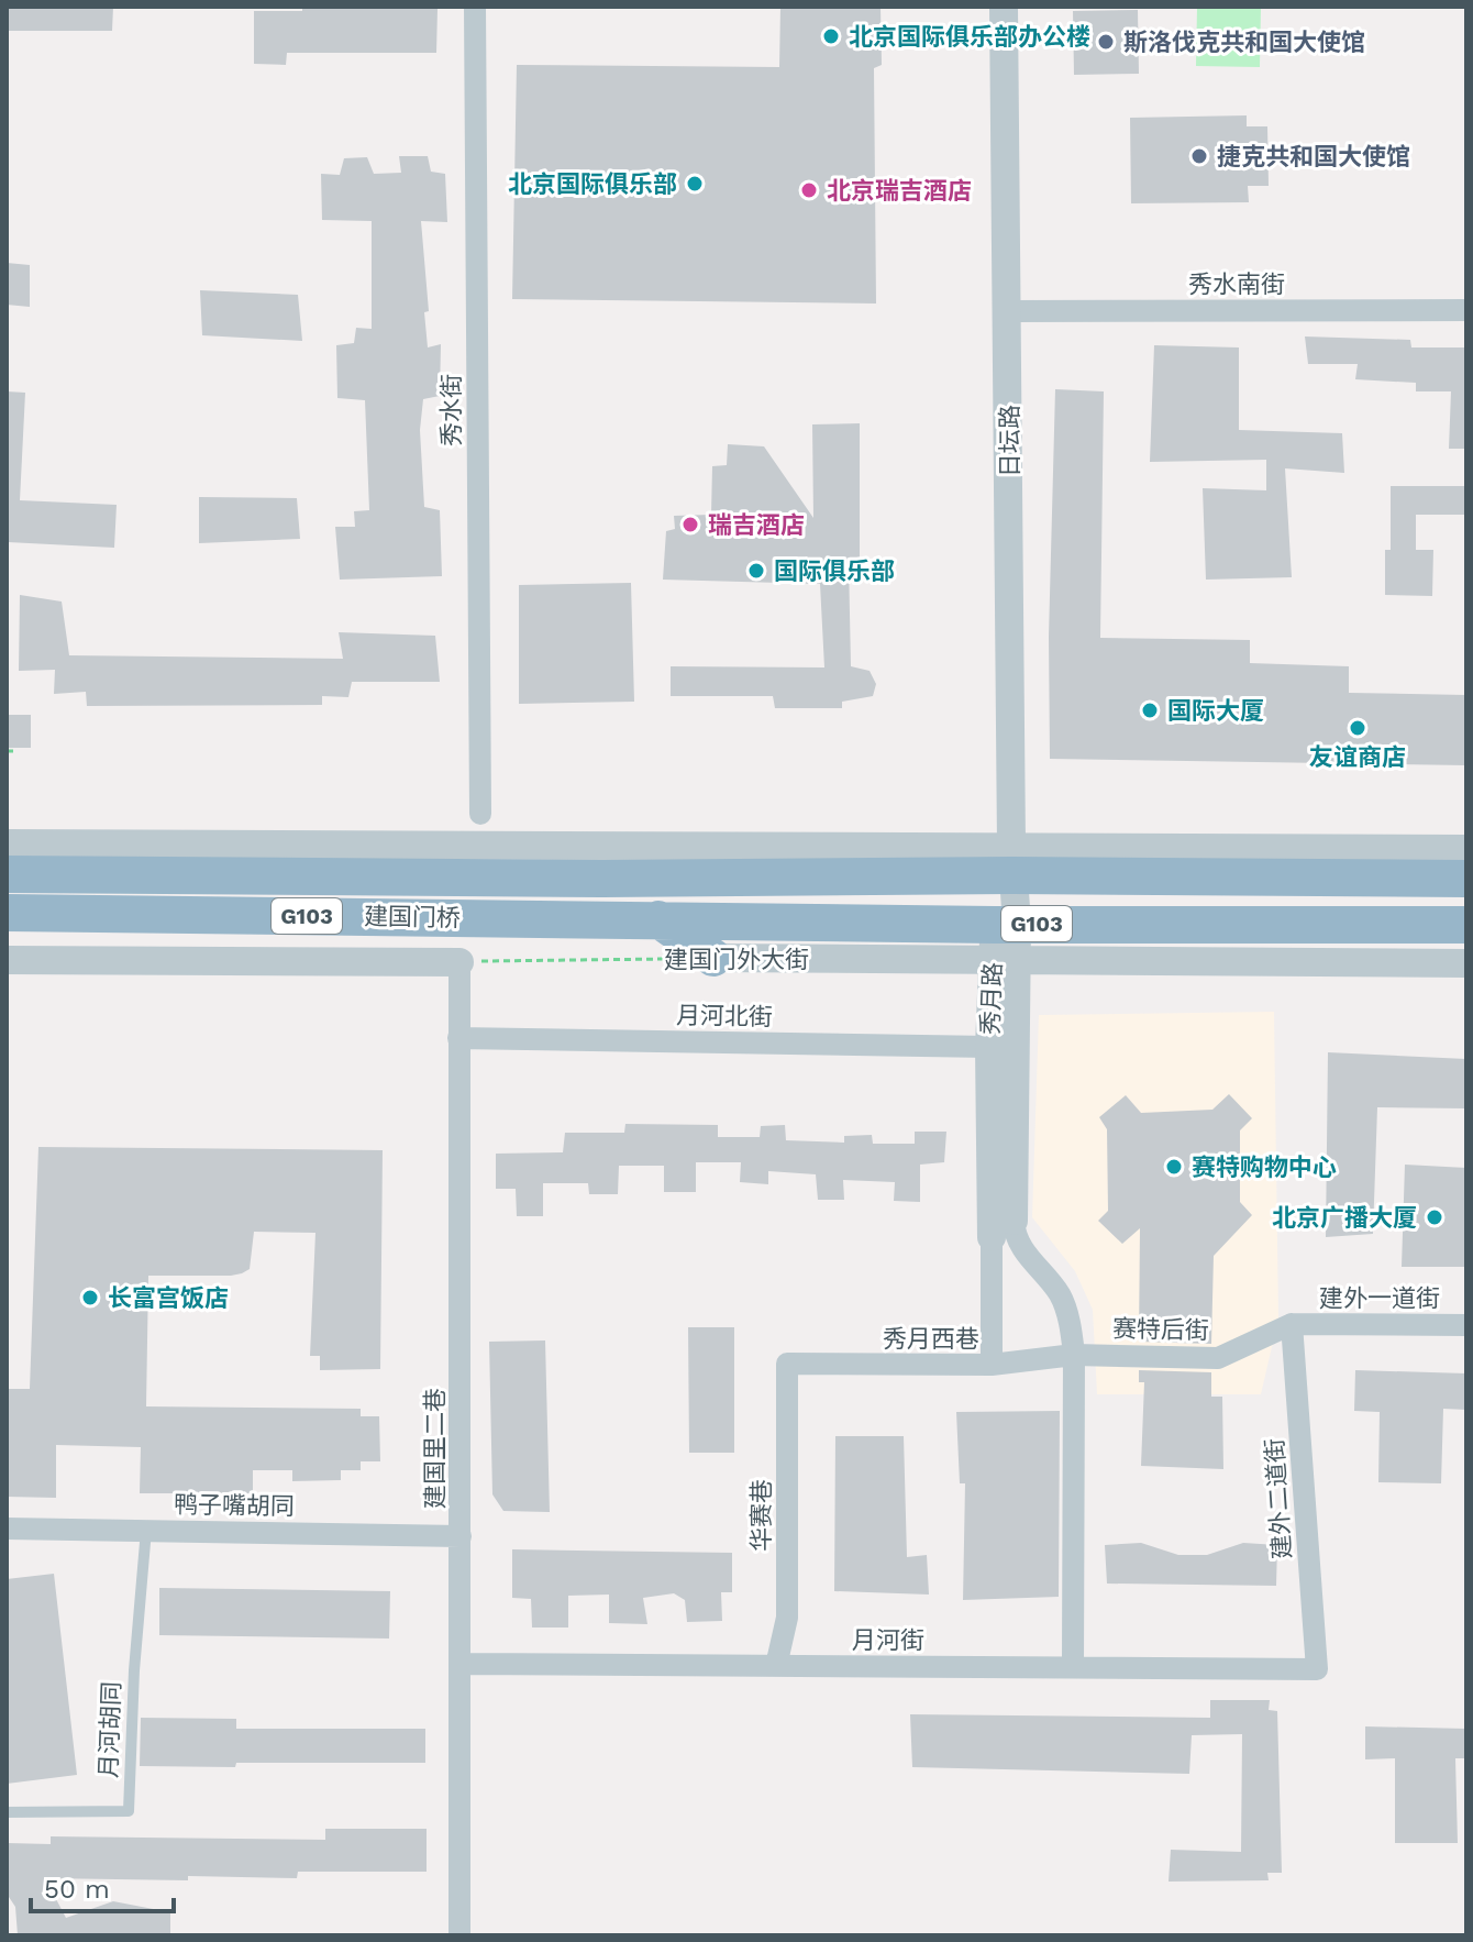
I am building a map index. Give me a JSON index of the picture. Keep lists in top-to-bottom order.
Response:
{
  "streets": {
    "highway": ["G103", "建国门桥", "建国门外大街"],
    "street": [
      "秀水南街",
      "秀水街",
      "日坛路",
      "秀月路",
      "月河北街",
      "建外一道街",
      "赛特后街",
      "秀月西巷",
      "建国里二巷",
      "建外二道街",
      "鸭子嘴胡同",
      "华赛巷",
      "月河街"
    ],
    "lane": ["月河胡同"]
  },
  "crossings": [
    ["秀水南街", "日坛路"],
    ["日坛路", "G103"],
    ["日坛路", "建国门桥"],
    ["日坛路", "秀月路"],
    ["G103", "建国门桥"],
    ["G103", "秀月路"],
    ["建国门桥", "建国门外大街"],
    ["建国门桥", "秀月路"],
    ["建国门外大街", "秀月路"],
    ["建国门外大街", "建国里二巷"],
    ["秀月路", "月河北街"],
    ["秀月路", "秀月西巷"],
    ["月河北街", "建国里二巷"],
    ["建外一道街", "赛特后街"],
    ["建外一道街", "建外二道街"],
    ["赛特后街", "秀月西巷"],
    ["赛特后街", "建外二道街"],
    ["秀月西巷", "华赛巷"],
    ["建国里二巷", "鸭子嘴胡同"],
    ["建国里二巷", "月河街"],
    ["建外二道街", "月河街"],
    ["鸭子嘴胡同", "月河胡同"],
    ["华赛巷", "月河街"]
  ],
  "places": [
    "北京国际俱乐部办公楼",
    "斯洛伐克共和国大使馆",
    "捷克共和国大使馆",
    "北京国际俱乐部",
    "北京瑞吉酒店",
    "瑞吉酒店",
    "国际俱乐部",
    "国际大厦",
    "友谊商店",
    "赛特购物中心",
    "北京广播大厦",
    "长富宫饭店"
  ],
  "scale_bar": "50 m"
}
